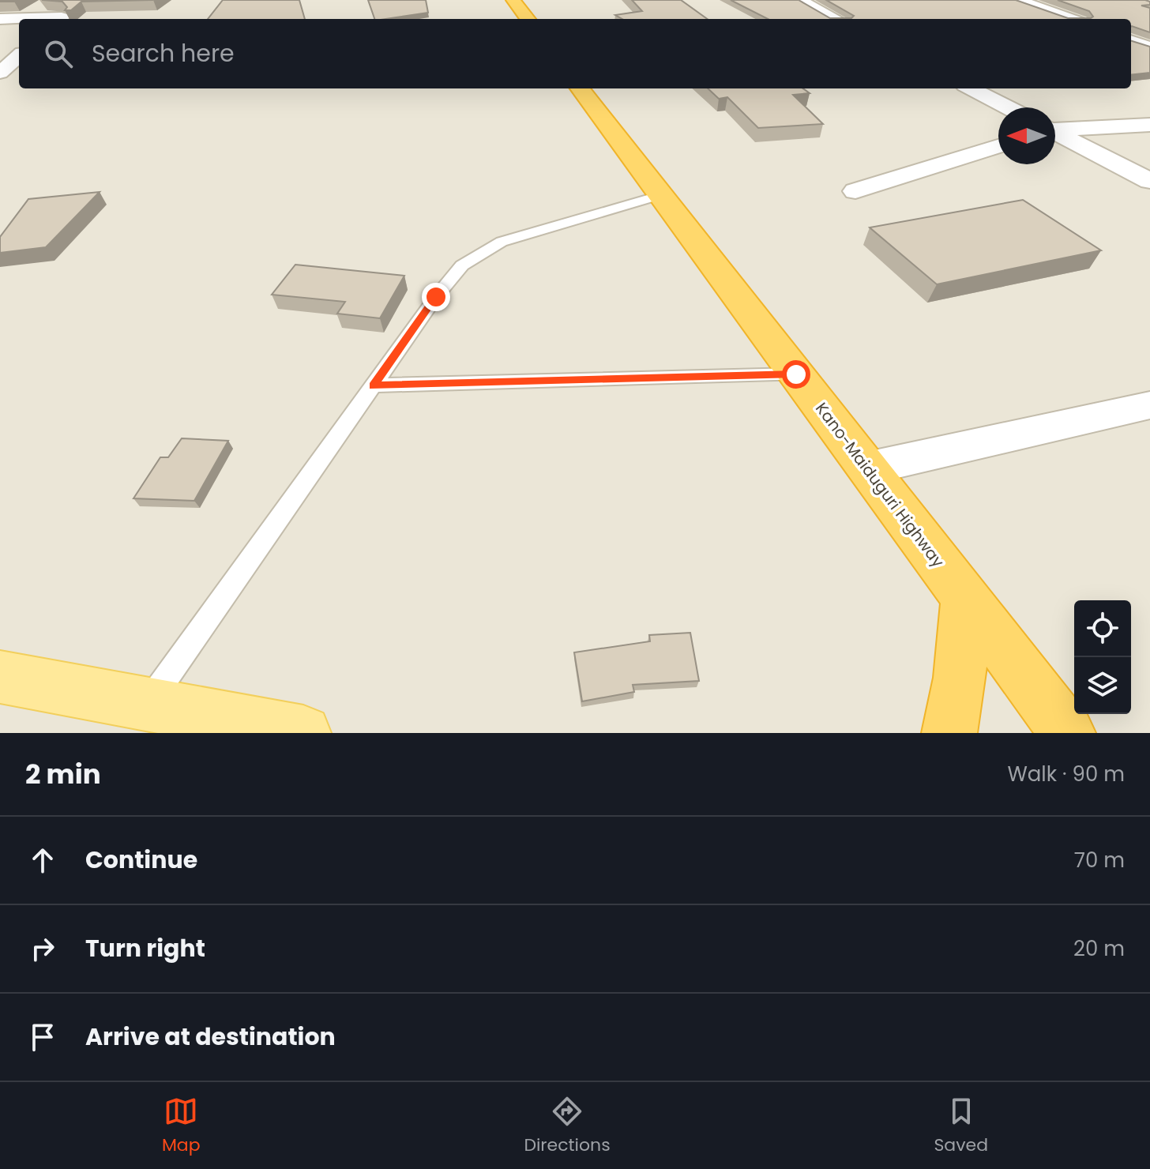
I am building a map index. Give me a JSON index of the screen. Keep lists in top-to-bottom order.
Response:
{
  "streets": {
    "highway": ["Kano-Maiduguri Highway"]
  },
  "north": "left",
  "page": {
    "search": "Search here",
    "heading": ["2 min", "Walk · 90 m"],
    "list": [
      ["Continue", "70 m"],
      ["Turn right", "20 m"],
      "Arrive at destination"
    ],
    "nav": ["Map", "Directions", "Saved"]
  }
}
